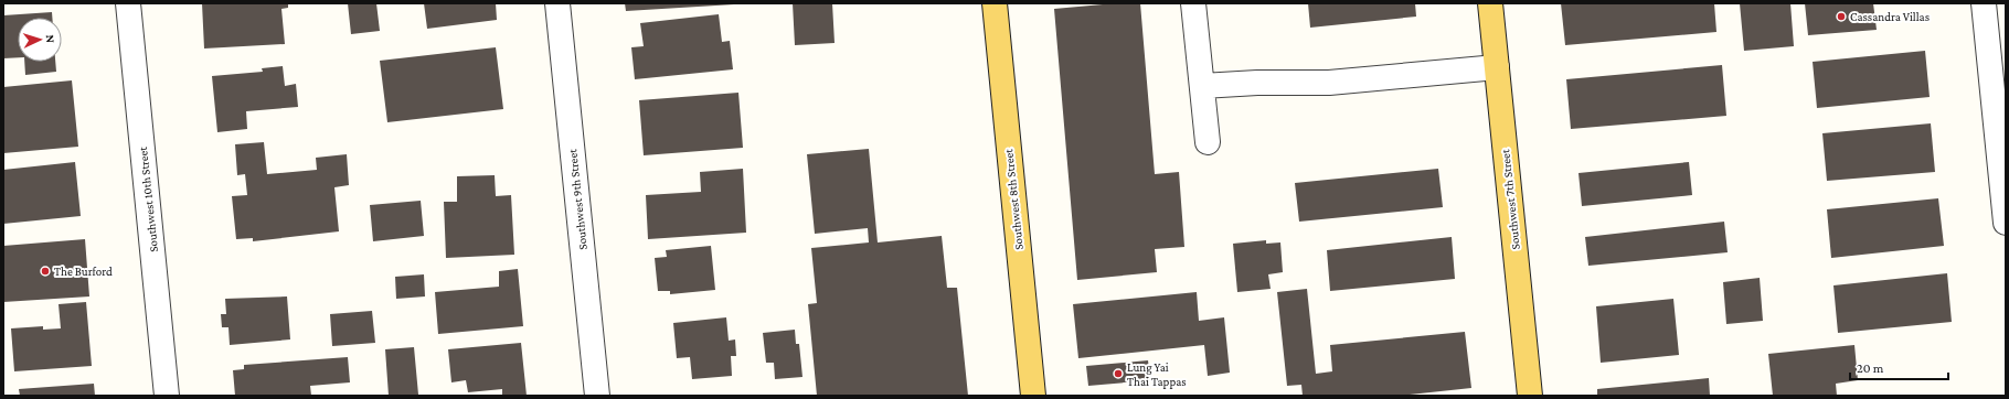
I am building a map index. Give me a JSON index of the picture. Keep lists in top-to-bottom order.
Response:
{
  "streets": {
    "main road": ["Southwest 8th Street", "Southwest 7th Street"],
    "street": ["Southwest 10th Street", "Southwest 9th Street"]
  },
  "places": ["Cassandra Villas", "The Burford", "Lung Yai Thai Tappas"],
  "scale_bar": "20 m",
  "north": "right"
}
